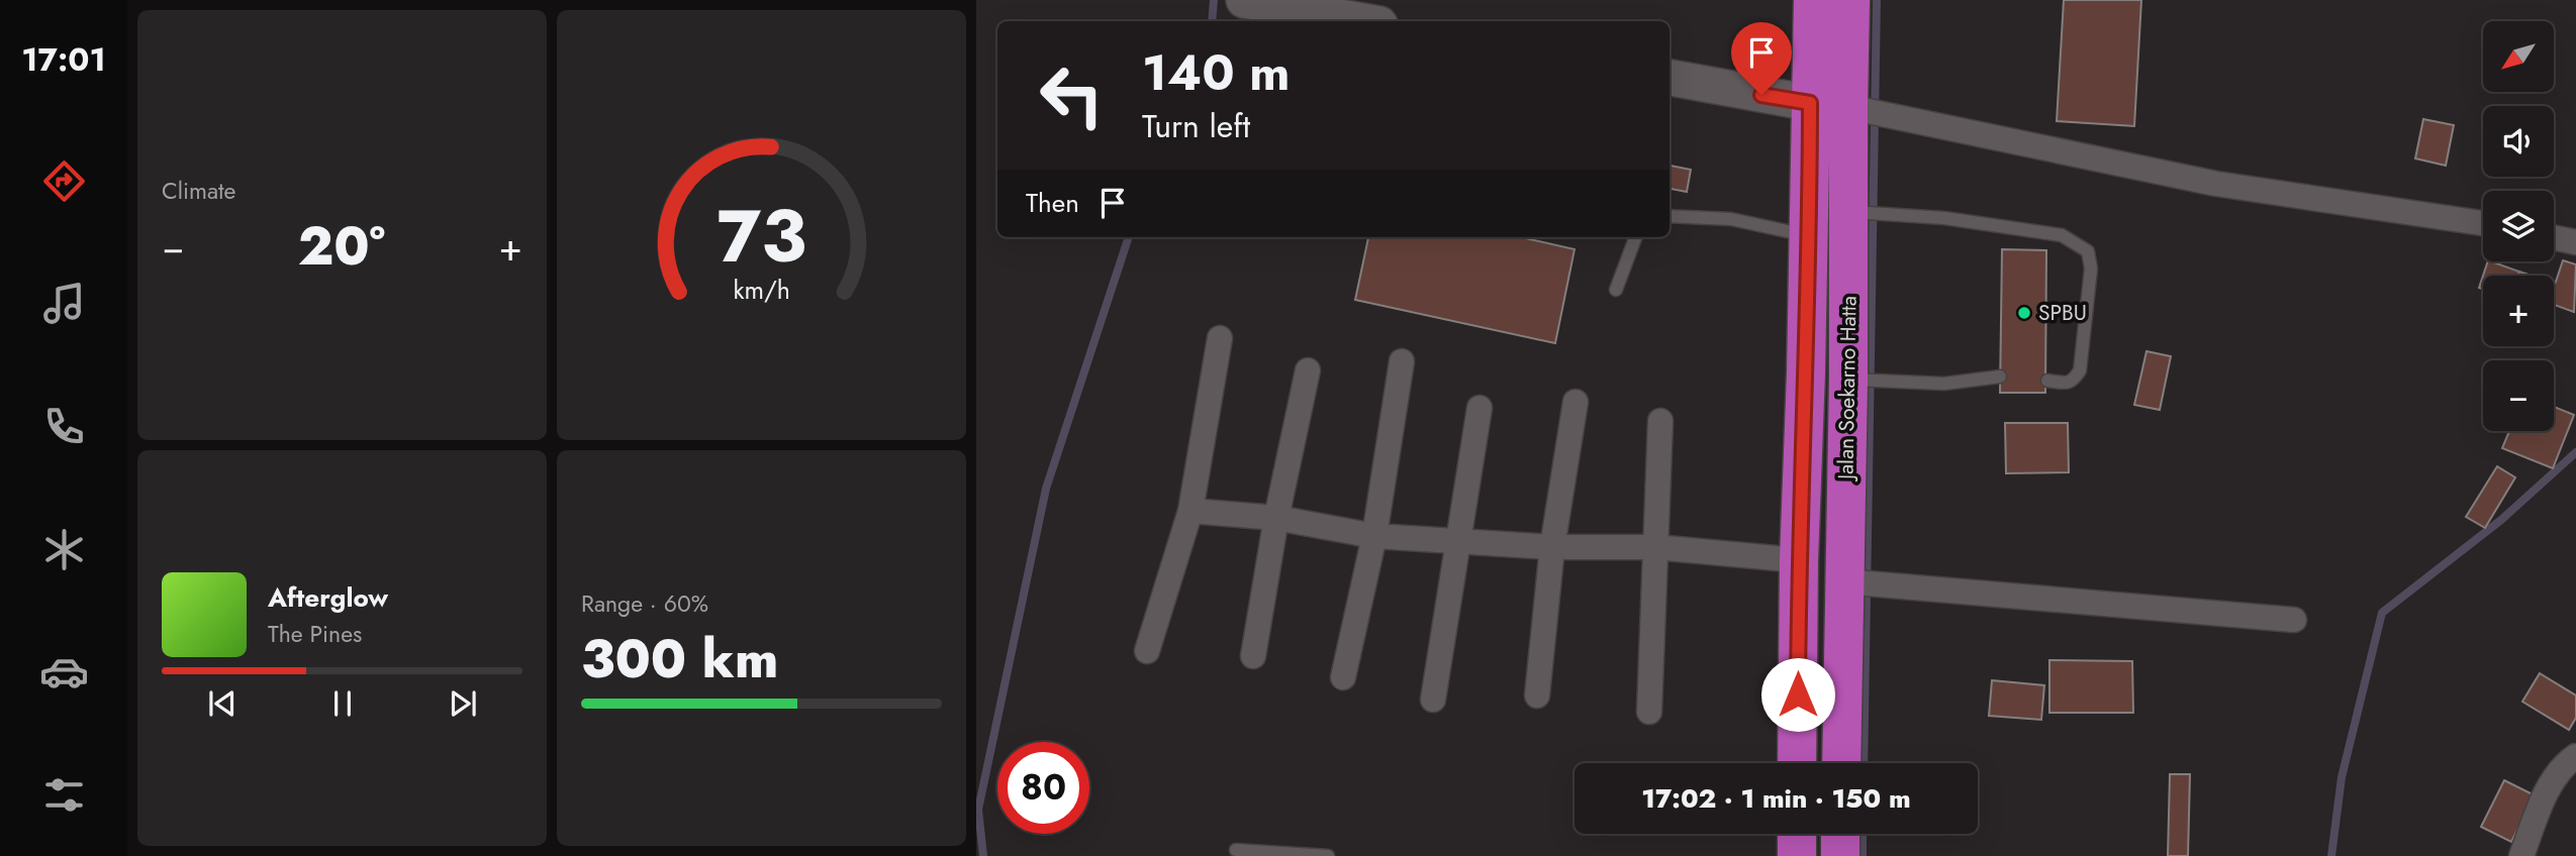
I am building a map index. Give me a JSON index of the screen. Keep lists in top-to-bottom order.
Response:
{
  "streets": {
    "highway": ["Jalan Soekarno Hatta"]
  },
  "places": ["SPBU"],
  "north": "bottom left",
  "page": {
    "tabs": "17:01",
    "tile": [
      "Climate",
      ["Range · 60%", "300 km"]
    ],
    "map_buttons": ["+", "−"],
    "turn": ["140 m", "Turn left"],
    "then": "Then",
    "heat": ["−", "20°", "+"],
    "song": ["Afterglow", "The Pines"],
    "limit": "80",
    "trip": "17:02 · 1 min · 150 m",
    "gauge": ["73", "km/h"]
  }
}
